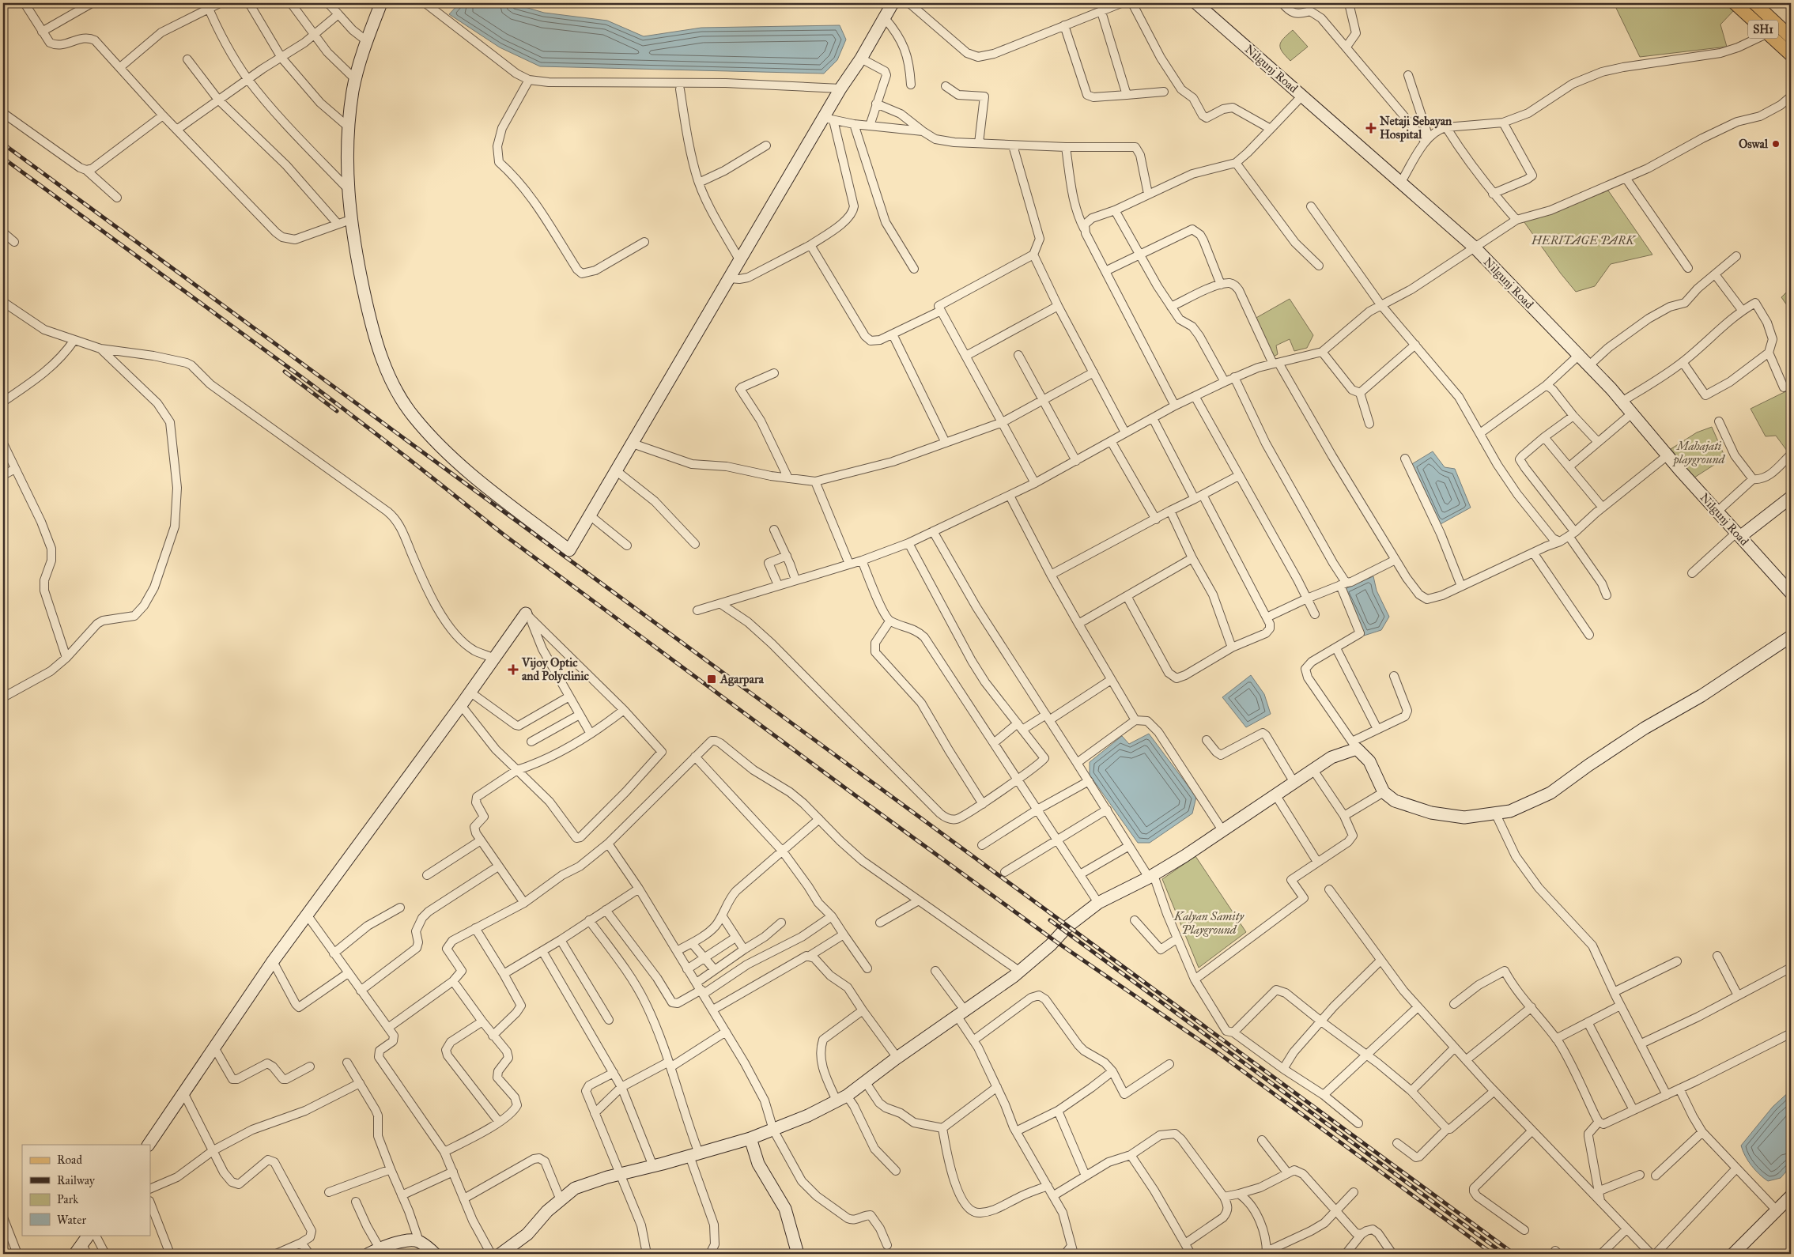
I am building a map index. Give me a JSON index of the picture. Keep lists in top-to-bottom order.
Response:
{
  "streets": {
    "main road": ["SH1"],
    "street": ["Nilgunj Road"]
  },
  "parks": ["HERITAGE PARK", "Mahajati playground", "Kalyan Samity Playground"],
  "places": {
    "health": ["Netaji Sebayan Hospital", "Vijoy Optic and Polyclinic"],
    "other": ["Oswal"],
    "transit": ["Agarpara"]
  },
  "legend": [
    "Road",
    "Railway",
    "Park",
    "Water"
  ]
}
